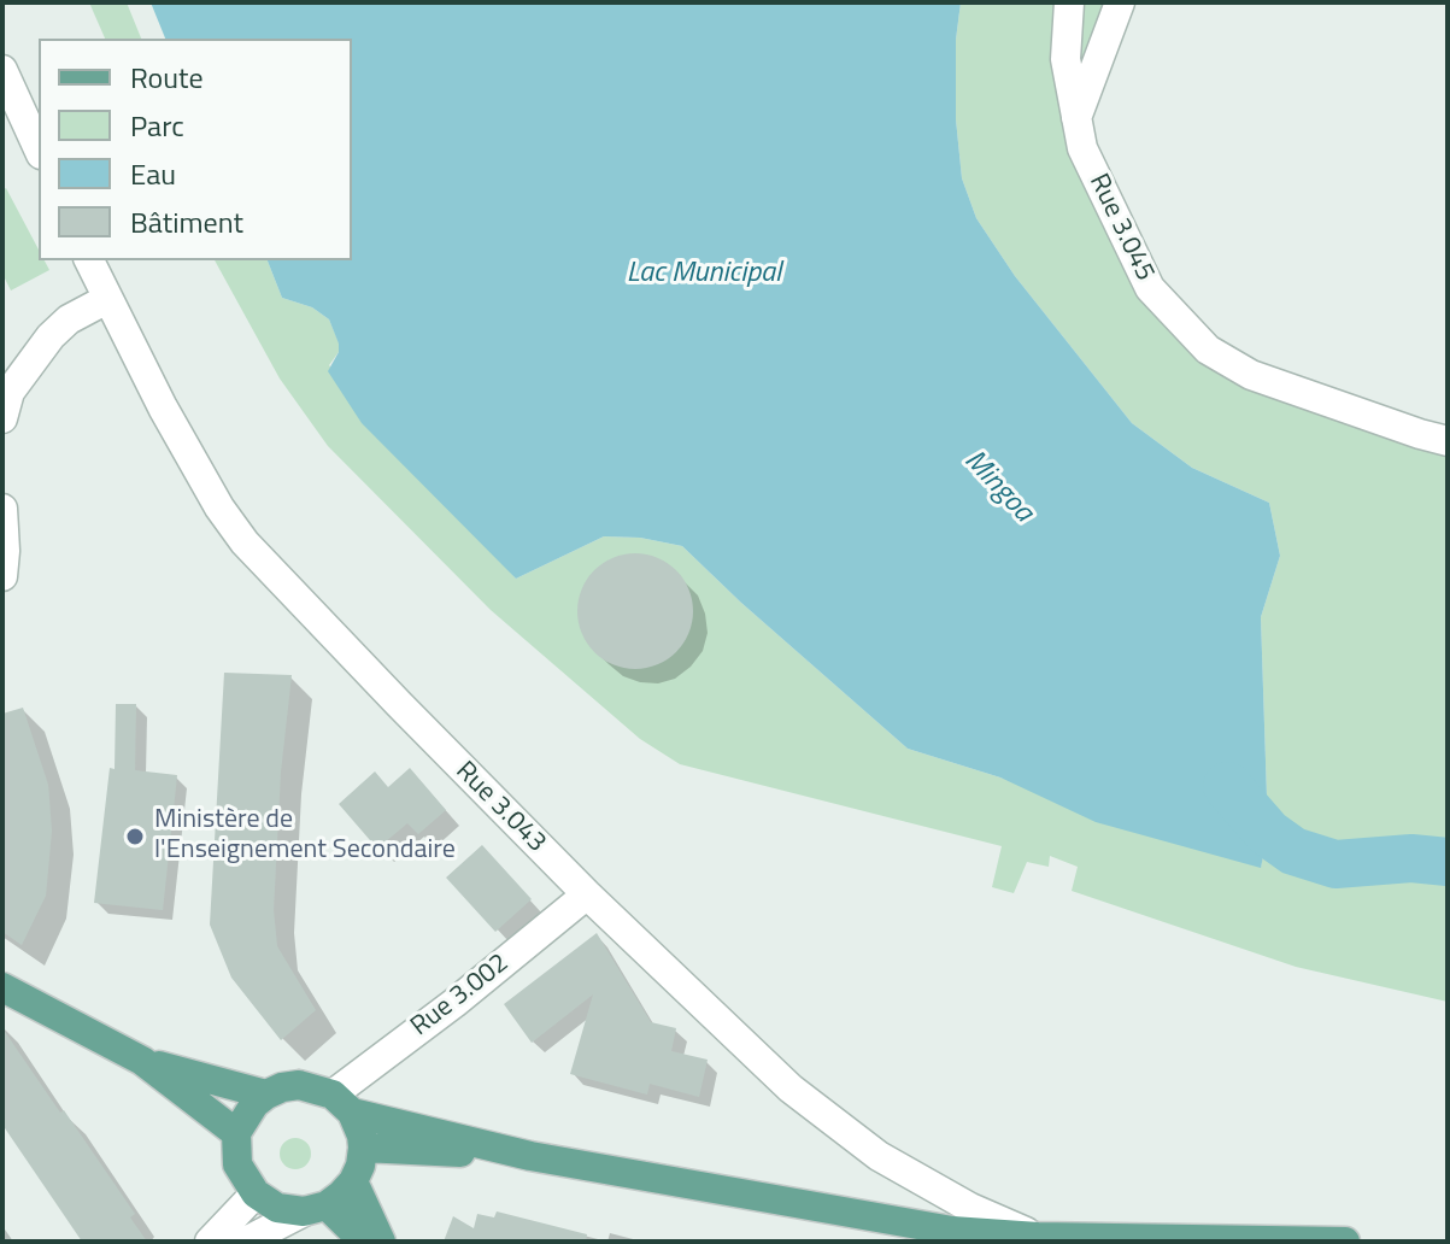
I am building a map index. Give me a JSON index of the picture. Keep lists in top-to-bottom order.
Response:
{
  "streets": {
    "street": ["Rue 3.045", "Rue 3.043", "Rue 3.002"]
  },
  "crossings": [
    ["Rue 3.043", "Rue 3.002"]
  ],
  "water": ["Lac Municipal", "Mingoa"],
  "places": ["Ministère de l'Enseignement Secondaire"],
  "legend": [
    "Route",
    "Parc",
    "Eau",
    "Bâtiment"
  ]
}
